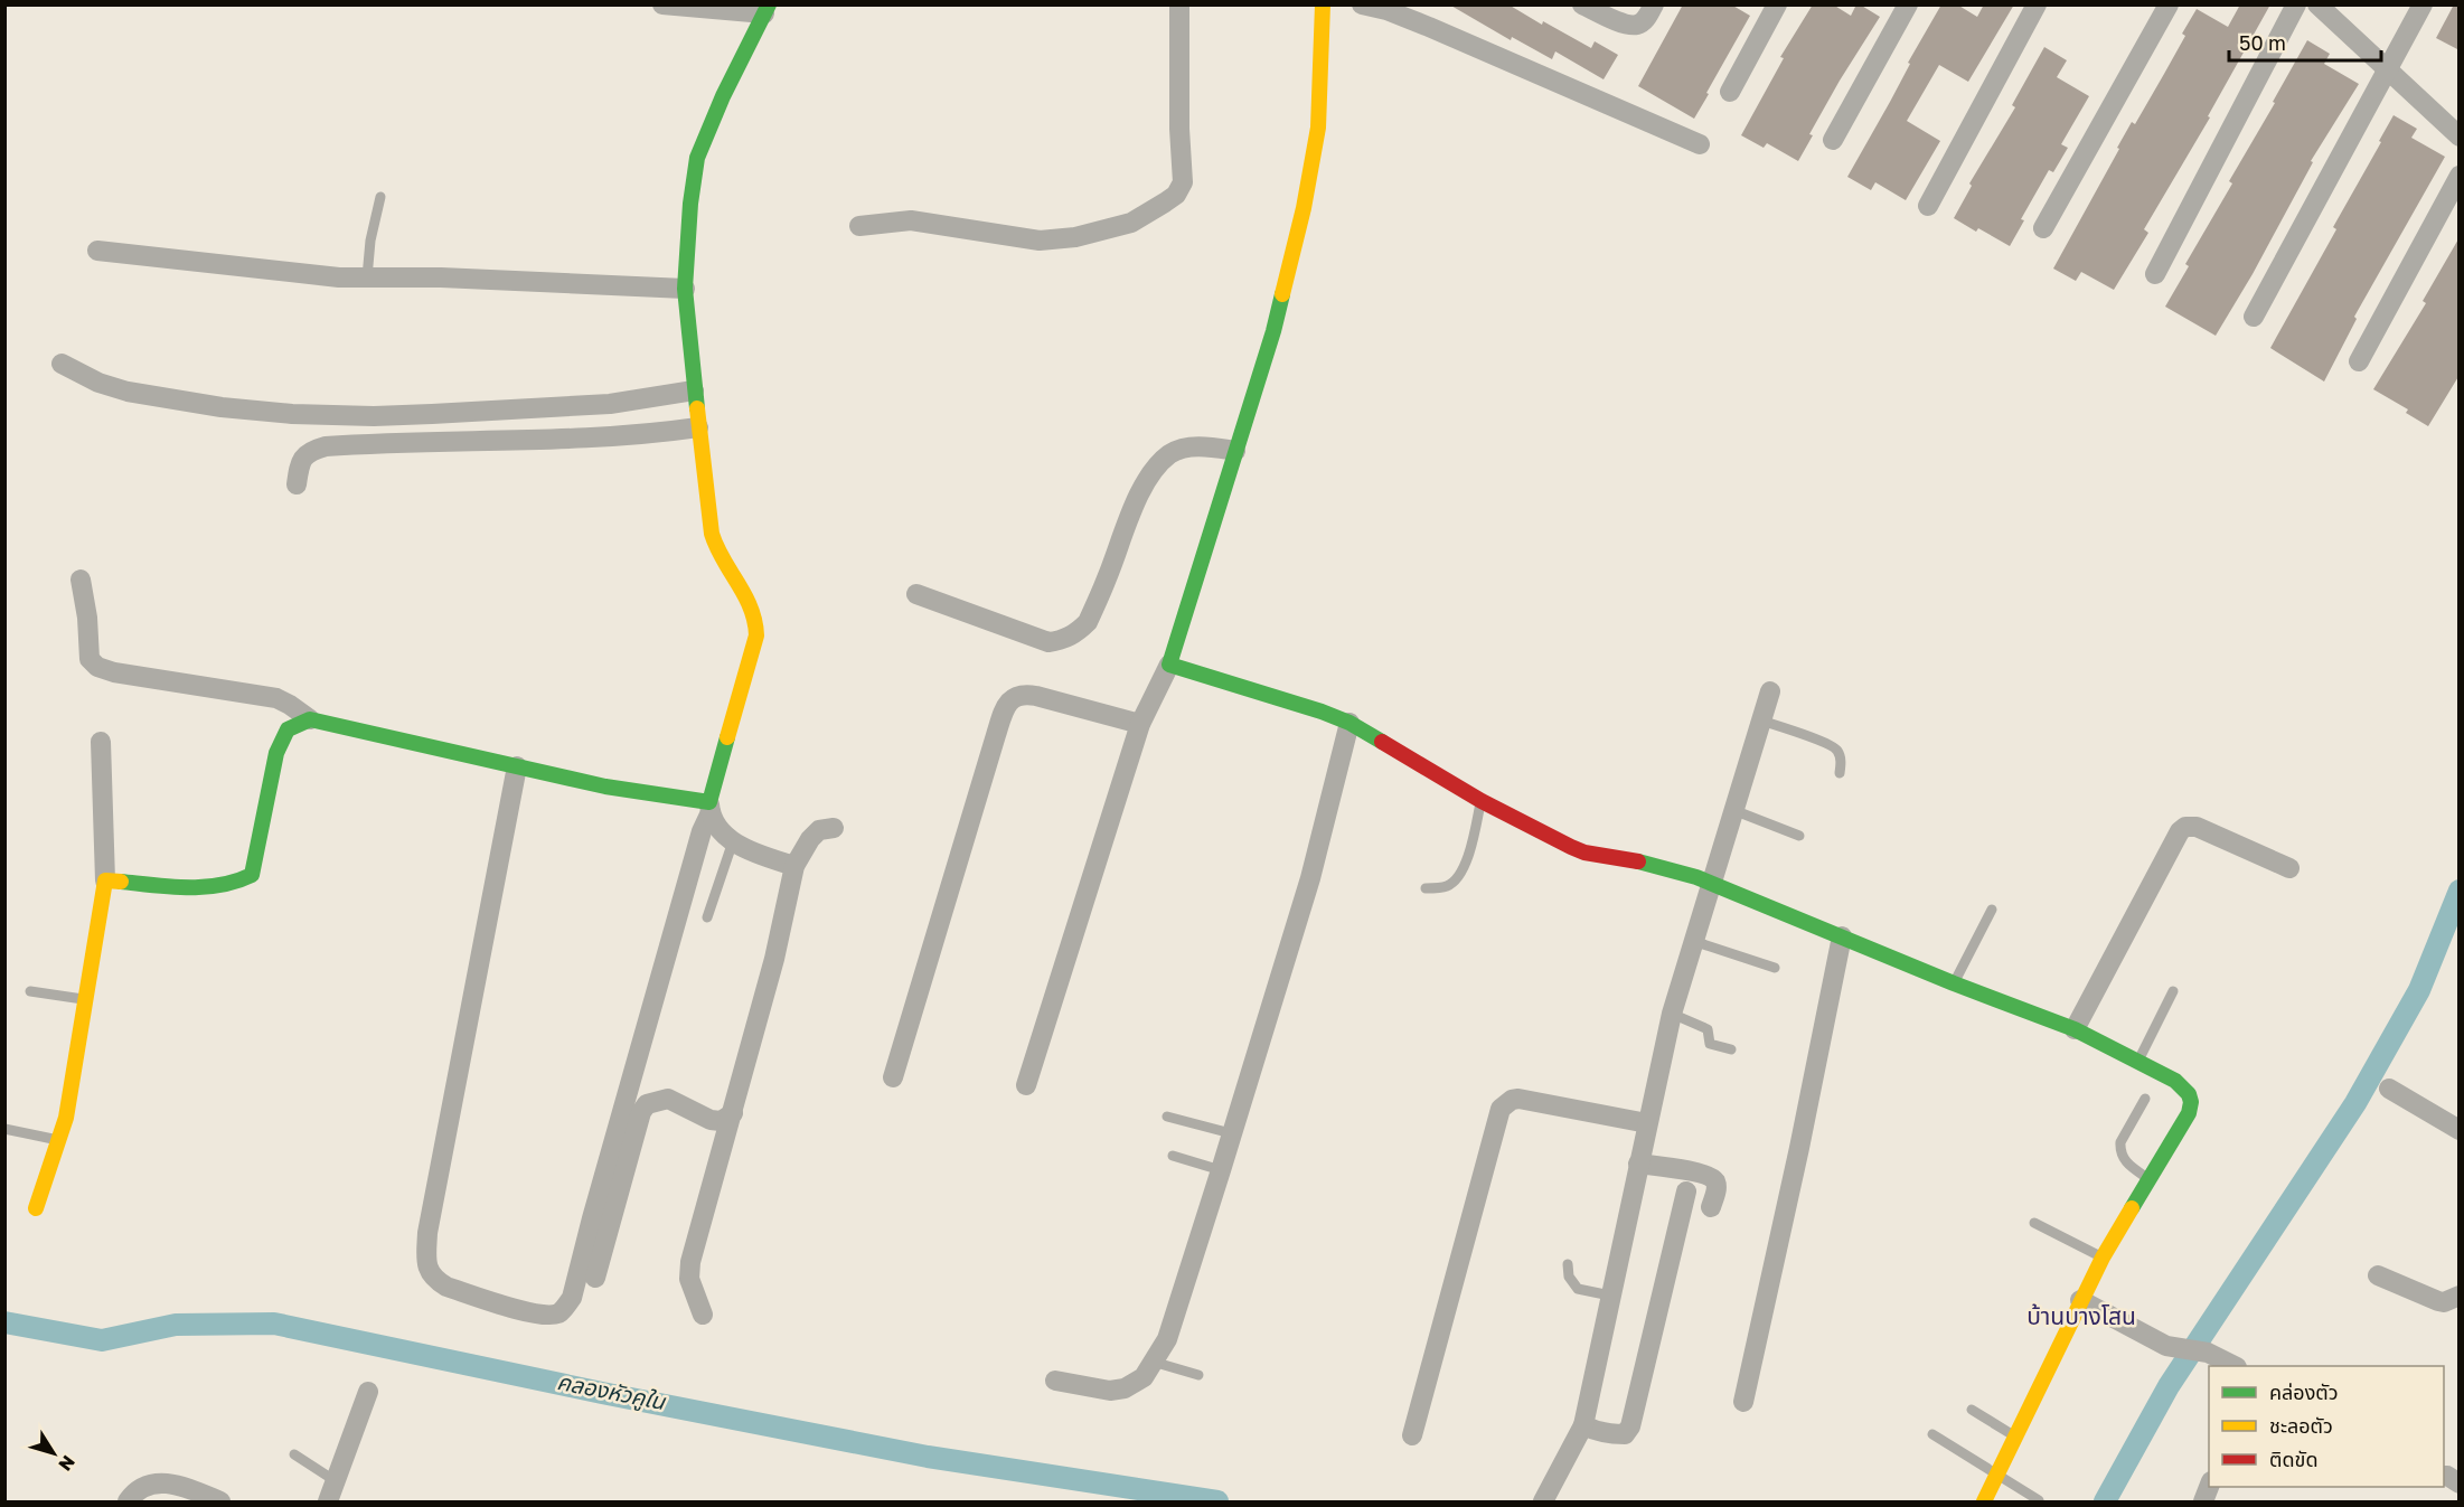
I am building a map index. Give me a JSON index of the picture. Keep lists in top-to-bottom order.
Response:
{
  "districts": ["บ้านบางโสน"],
  "water": ["คลองหัวคูใน"],
  "legend": ["คล่องตัว", "ชะลอตัว", "ติดขัด"],
  "scale_bar": "50 m",
  "north": "bottom right"
}
